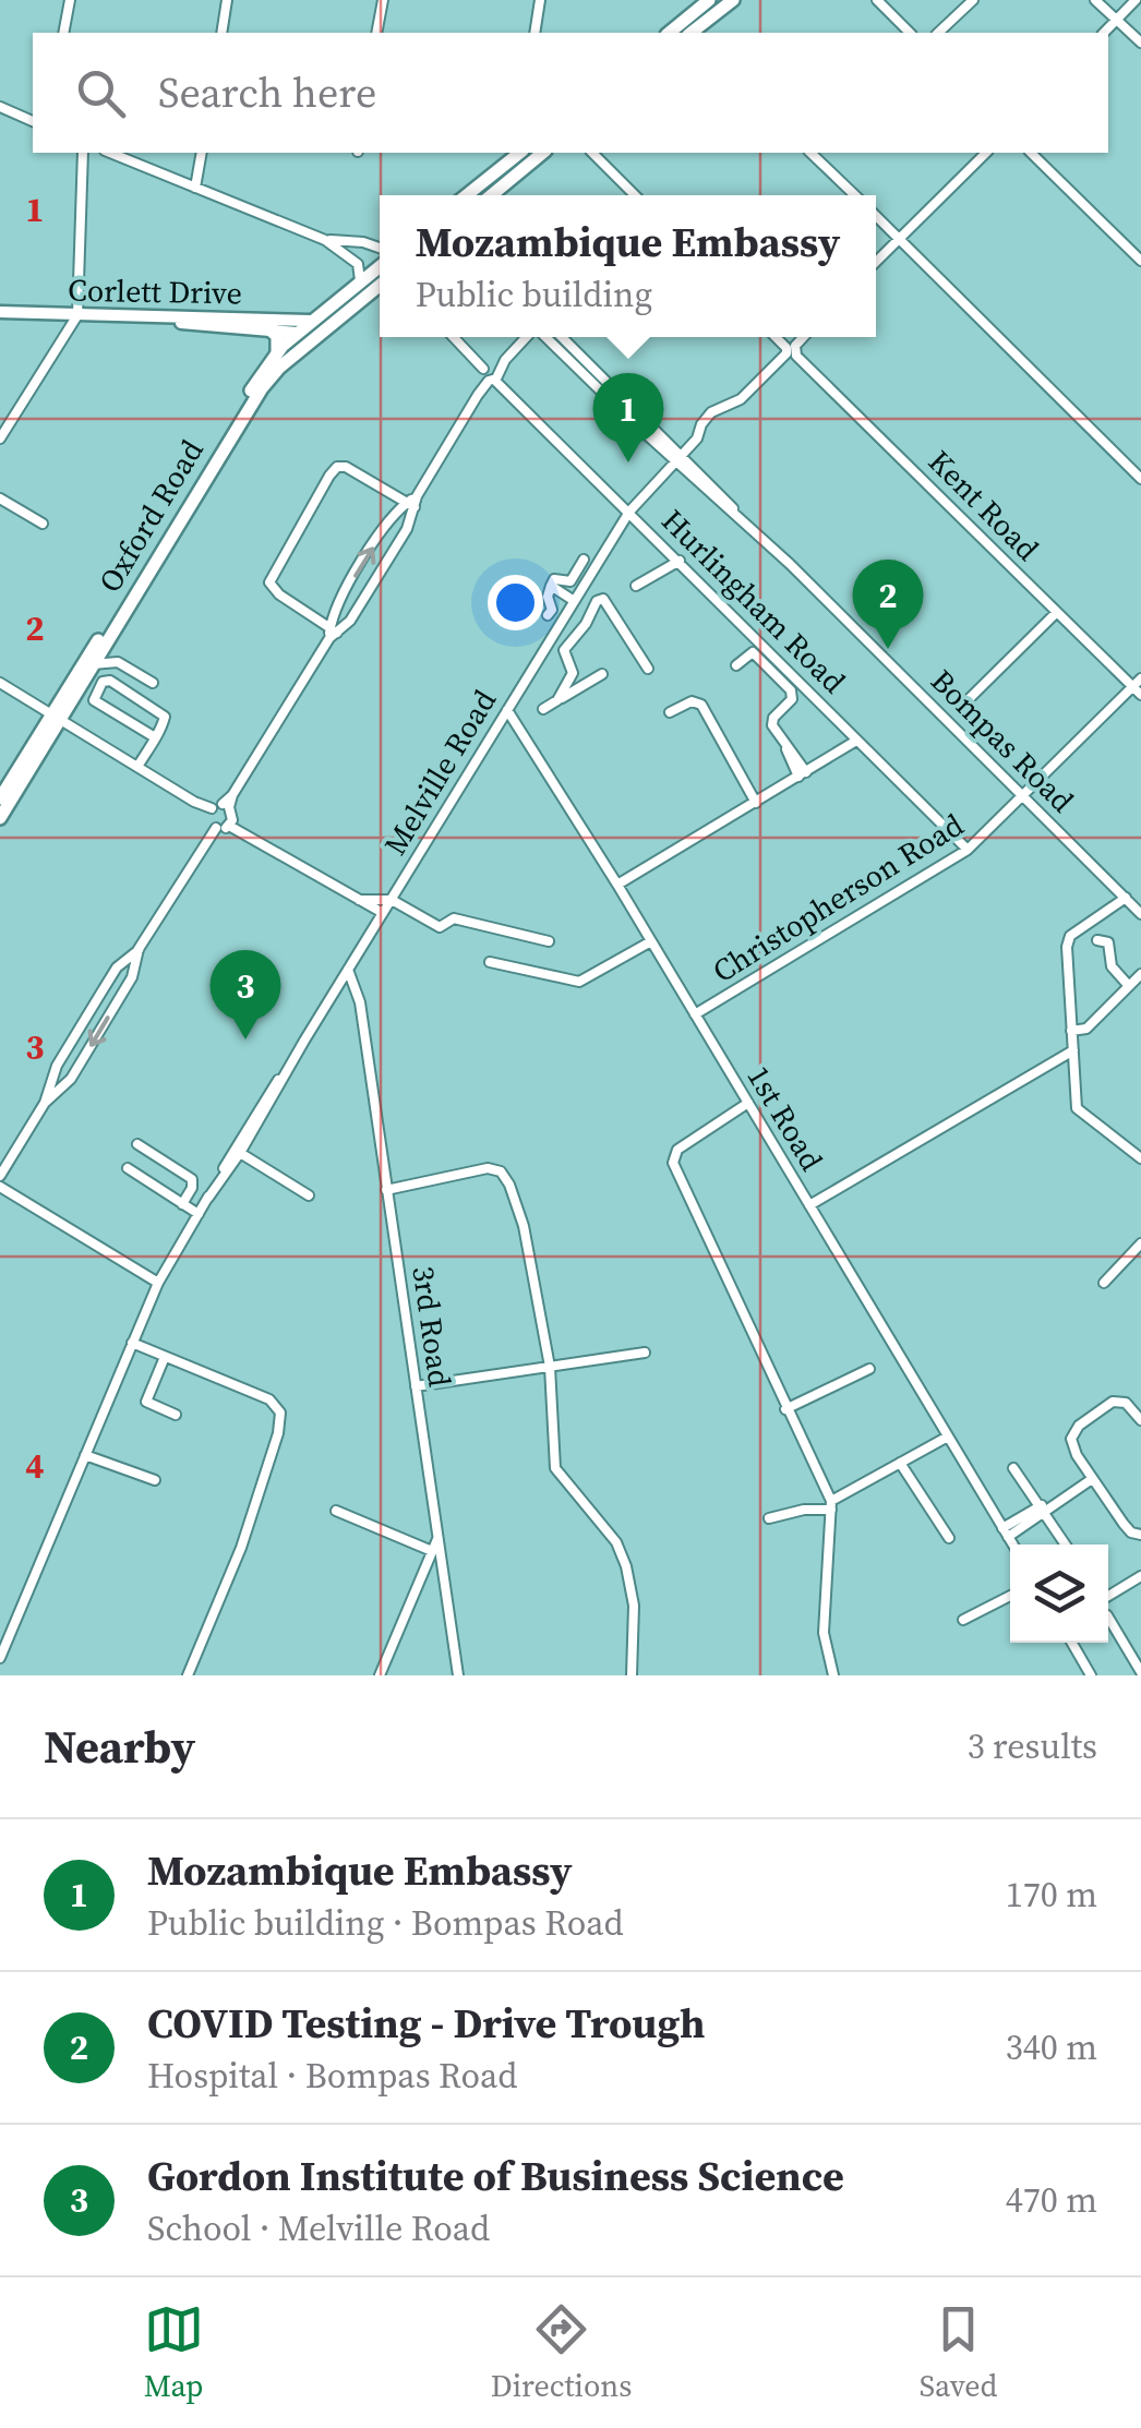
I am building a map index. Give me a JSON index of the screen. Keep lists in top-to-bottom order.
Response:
{
  "streets": {
    "main road": ["Corlett Drive", "Oxford Road"],
    "street": [
      "Kent Road",
      "Hurlingham Road",
      "Bompas Road",
      "Melville Road",
      "Christopherson Road",
      "1st Road",
      "3rd Road"
    ]
  },
  "crossings": [
    ["Corlett Drive", "Oxford Road"],
    ["Kent Road", "Melville Road"],
    ["Kent Road", "Christopherson Road"],
    ["Hurlingham Road", "Melville Road"],
    ["Hurlingham Road", "Christopherson Road"],
    ["Bompas Road", "Melville Road"],
    ["Bompas Road", "Christopherson Road"],
    ["Melville Road", "1st Road"],
    ["Melville Road", "3rd Road"],
    ["Christopherson Road", "1st Road"]
  ],
  "page": {
    "search": "Search here",
    "popup": ["Mozambique Embassy", "Public building"],
    "pins": ["1", "2", "3"],
    "heading": ["Nearby", "3 results"],
    "list": [
      {
        "mark": "1",
        "name": "Mozambique Embassy",
        "note": "Public building · Bompas Road",
        "value": "170 m"
      },
      {
        "mark": "2",
        "name": "COVID Testing - Drive Trough",
        "note": "Hospital · Bompas Road",
        "value": "340 m"
      },
      {
        "mark": "3",
        "name": "Gordon Institute of Business Science",
        "note": "School · Melville Road",
        "value": "470 m"
      }
    ],
    "nav": ["Map", "Directions", "Saved"]
  },
  "grid": {
    "rows": [
      "1",
      "2",
      "3",
      "4"
    ]
  }
}
